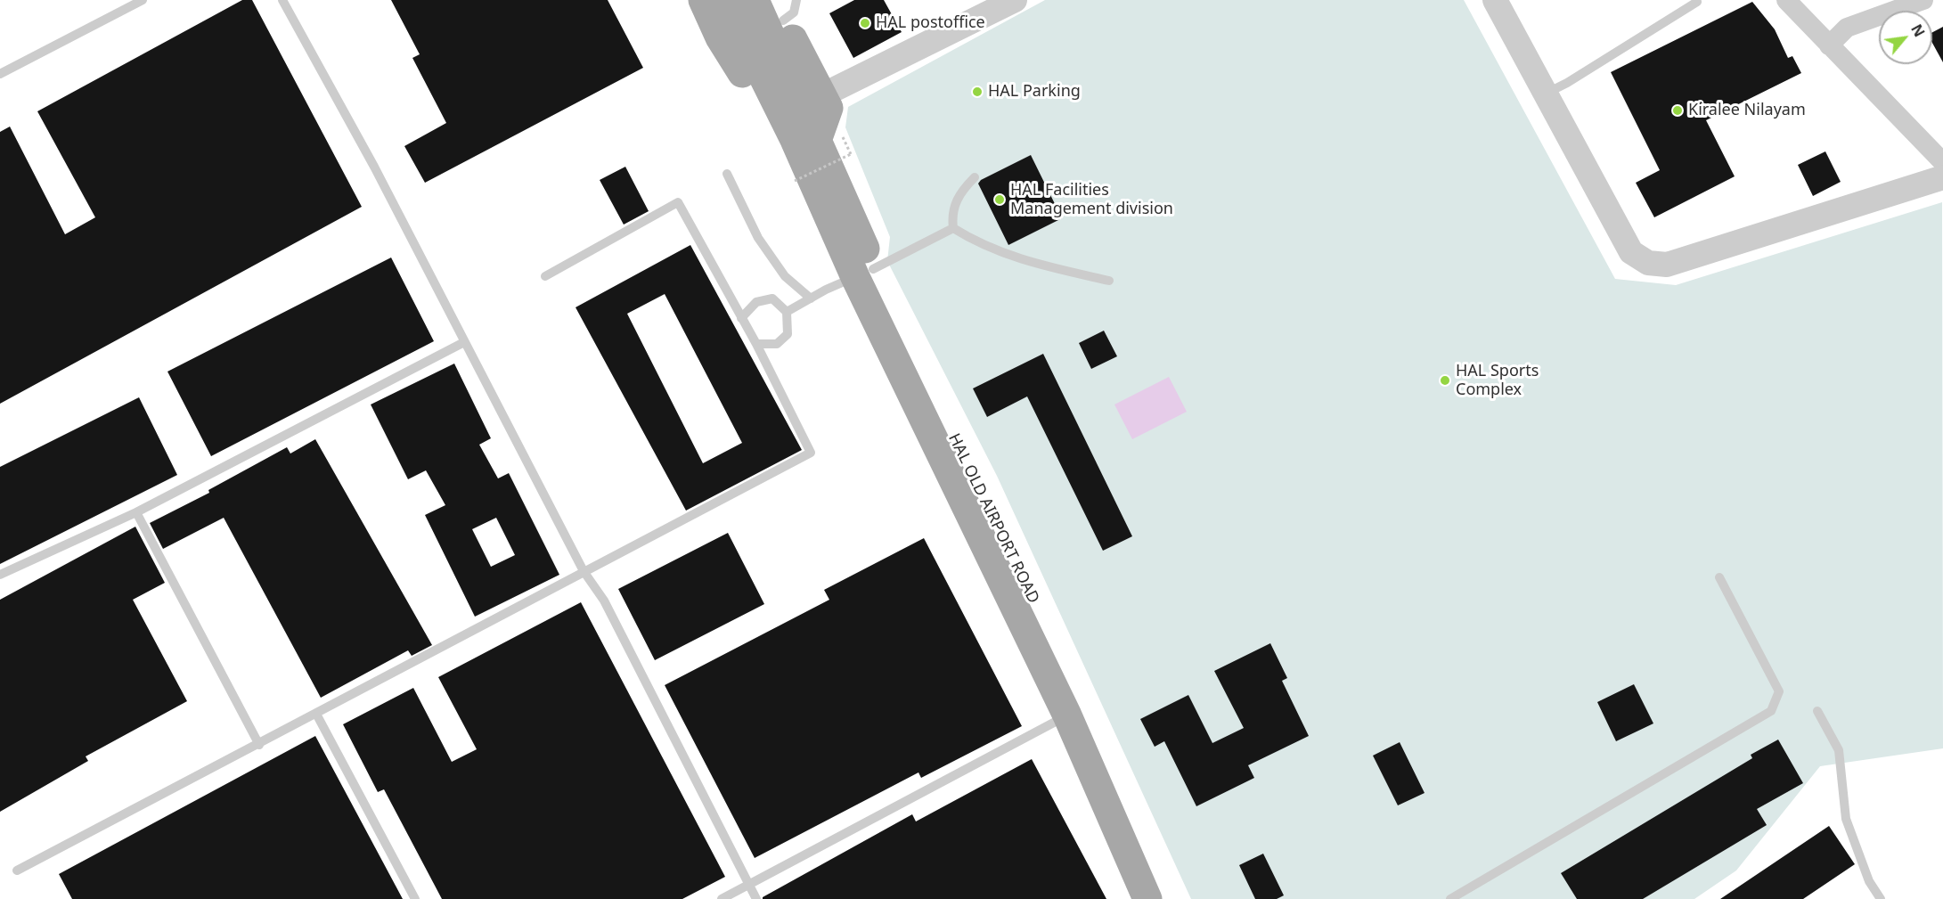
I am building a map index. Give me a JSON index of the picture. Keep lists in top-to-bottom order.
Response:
{
  "streets": {
    "main road": ["HAL OLD AIRPORT ROAD"]
  },
  "places": [
    "HAL postoffice",
    "HAL Parking",
    "Kiralee Nilayam",
    "HAL Facilities Management division",
    "HAL Sports Complex"
  ],
  "north": "top right"
}
